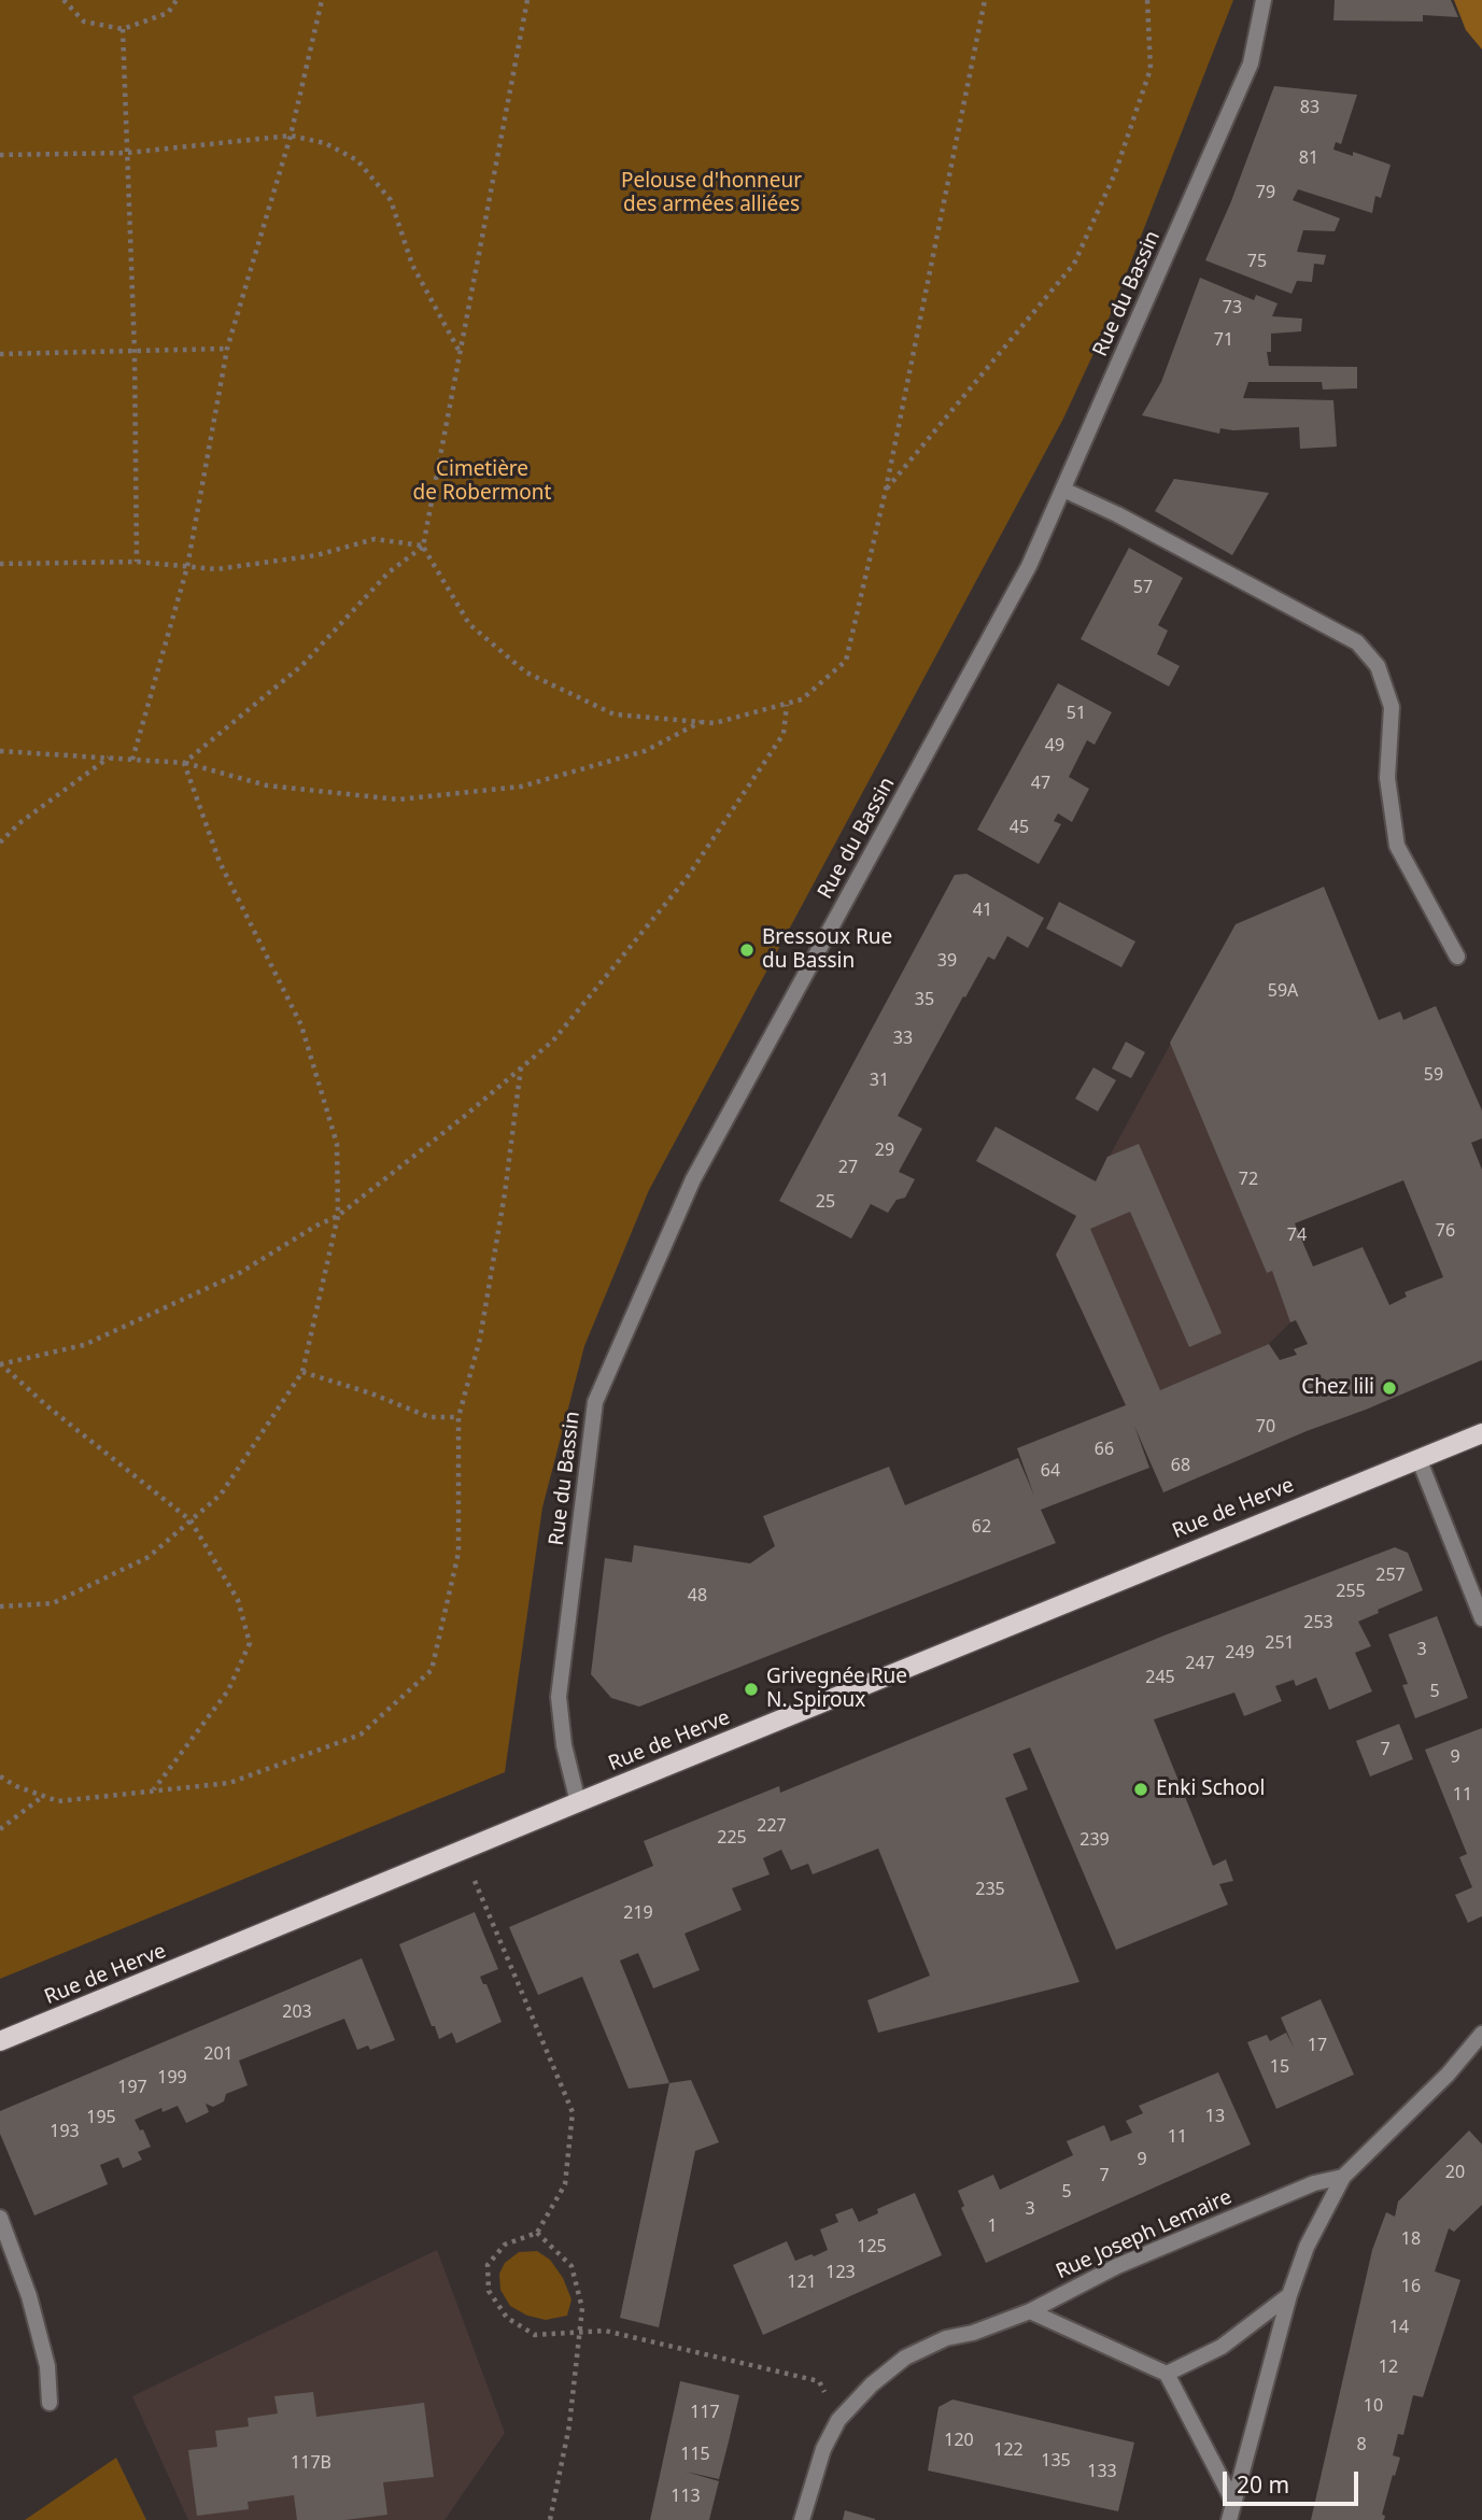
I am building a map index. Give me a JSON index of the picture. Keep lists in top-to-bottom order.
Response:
{
  "streets": {
    "main road": ["Rue de Herve"],
    "street": ["Rue du Bassin", "Rue Joseph Lemaire"]
  },
  "crossings": [
    ["Rue du Bassin", "Rue de Herve"]
  ],
  "parks": ["Pelouse d'honneur des armées alliées", "Cimetière de Robermont"],
  "places": [
    "Bressoux Rue du Bassin",
    "Chez lili",
    "Grivegnée Rue N. Spiroux",
    "Enki School"
  ],
  "house_numbers": [
    "83",
    "81",
    "79",
    "75",
    "73",
    "71",
    "57",
    "51",
    "49",
    "47",
    "45",
    "41",
    "39",
    "59A",
    "35",
    "33",
    "59",
    "31",
    "29",
    "27",
    "72",
    "25",
    "76",
    "74",
    "70",
    "66",
    "68",
    "64",
    "62",
    "257",
    "255",
    "48",
    "253",
    "251",
    "3",
    "249",
    "247",
    "245",
    "5",
    "7",
    "9",
    "11",
    "227",
    "225",
    "239",
    "235",
    "219",
    "203",
    "17",
    "201",
    "15",
    "199",
    "197",
    "13",
    "195",
    "193",
    "11",
    "9",
    "20",
    "7",
    "5",
    "3",
    "1",
    "18",
    "125",
    "123",
    "121",
    "16",
    "14",
    "12",
    "10",
    "117",
    "120",
    "8",
    "122",
    "115",
    "135",
    "117B",
    "133",
    "113"
  ],
  "scale_bar": "20 m"
}
